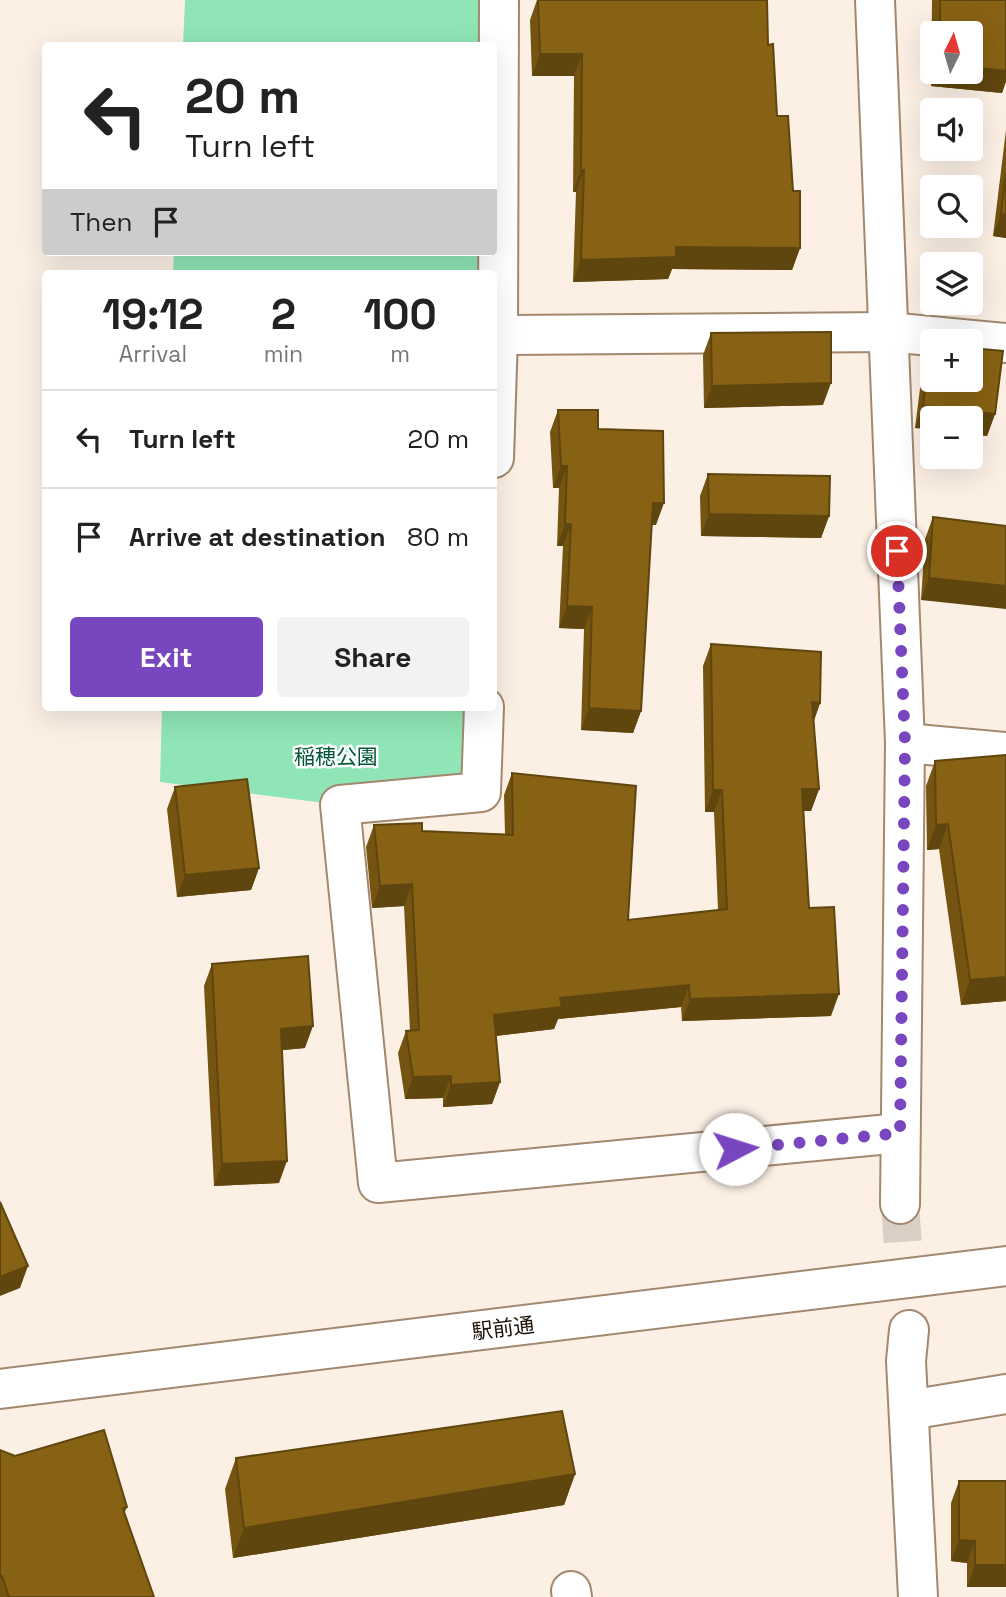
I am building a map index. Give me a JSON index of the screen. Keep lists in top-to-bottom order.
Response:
{
  "streets": {
    "street": ["駅前通"]
  },
  "parks": ["稲穂公園"],
  "north": "top",
  "page": {
    "map_buttons": ["+", "−"],
    "turn": ["20 m", "Turn left"],
    "then": "Then",
    "eta": [
      "19:12",
      "Arrival",
      "2",
      "min",
      "100",
      "m"
    ],
    "list": [
      {
        "name": "Turn left",
        "value": "20 m"
      },
      {
        "name": "Arrive at destination",
        "value": "80 m"
      }
    ],
    "buttons": ["Exit", "Share"]
  }
}
